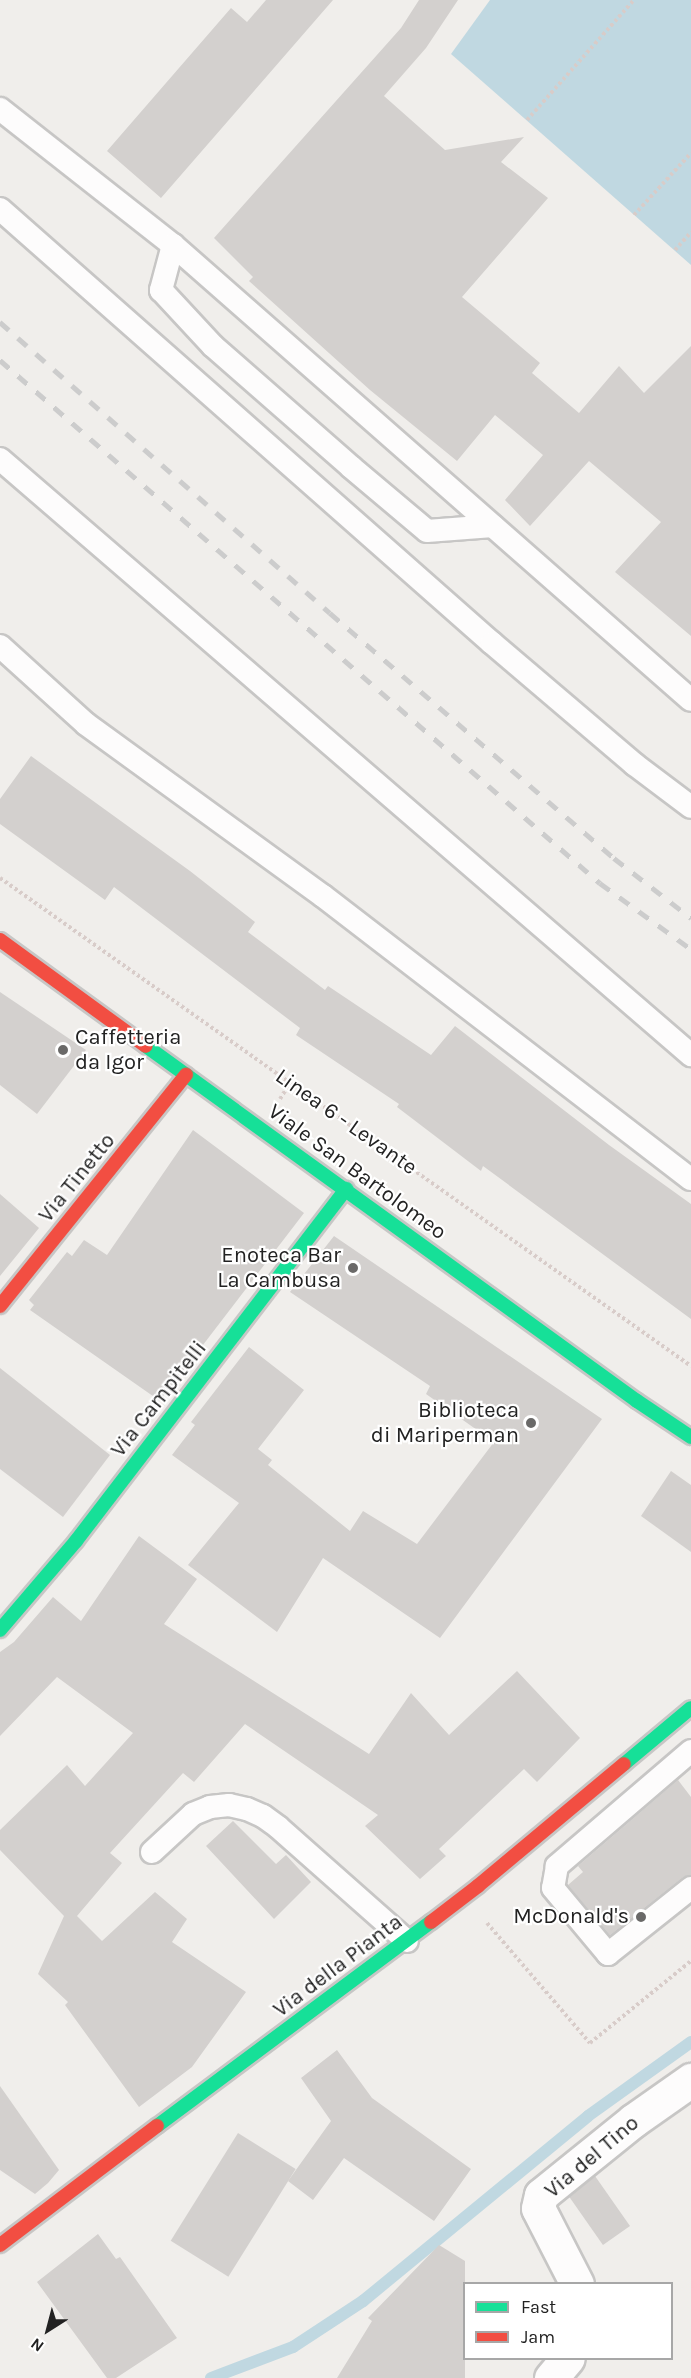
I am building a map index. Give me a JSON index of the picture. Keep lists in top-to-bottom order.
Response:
{
  "streets": {
    "street": [
      "Viale San Bartolomeo",
      "Via Tinetto",
      "Via Campitelli",
      "Via della Pianta",
      "Via del Tino"
    ],
    "path": ["Linea 6 - Levante"]
  },
  "crossings": [
    ["Viale San Bartolomeo", "Via Tinetto"],
    ["Viale San Bartolomeo", "Via Campitelli"]
  ],
  "places": [
    "Caffetteria da Igor",
    "Enoteca Bar La Cambusa",
    "Biblioteca di Mariperman",
    "McDonald's"
  ],
  "legend": ["Fast", "Jam"],
  "north": "bottom left"
}
